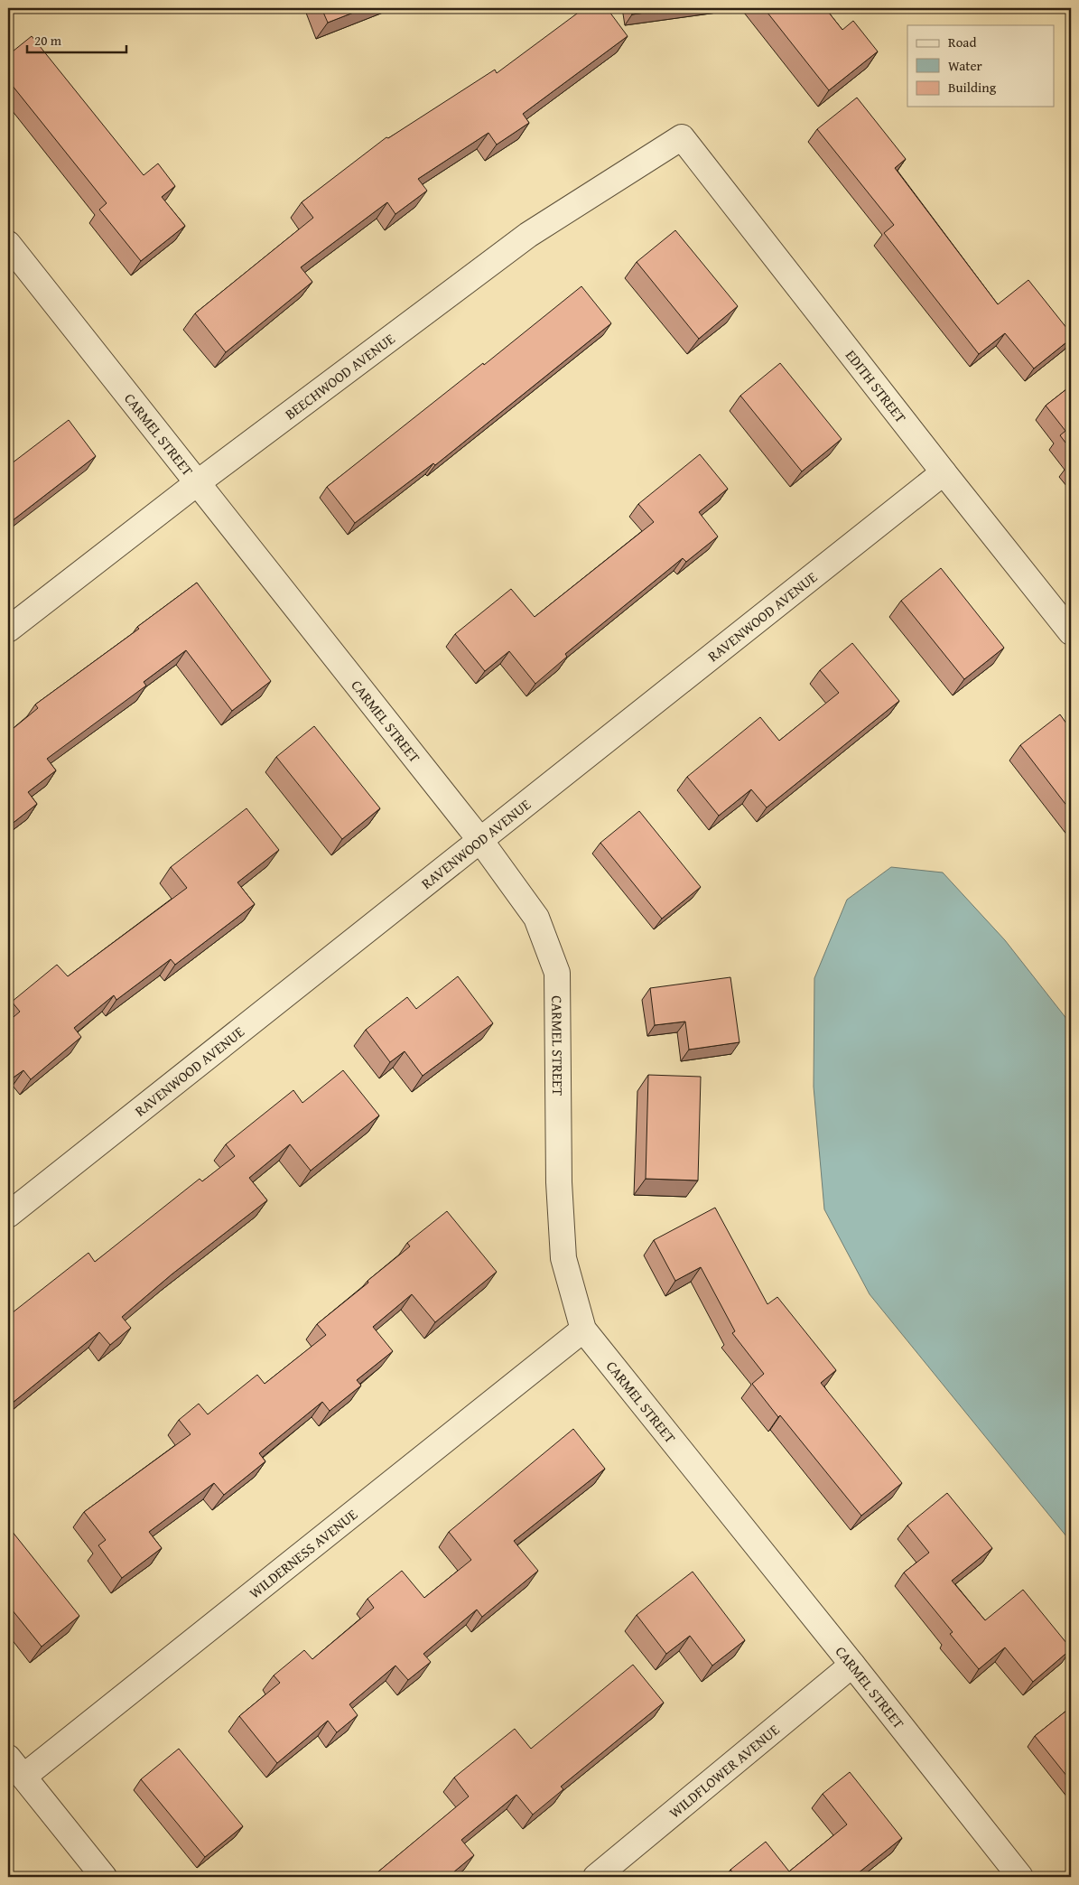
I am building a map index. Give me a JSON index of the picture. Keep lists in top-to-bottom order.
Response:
{
  "streets": {
    "street": [
      "BEECHWOOD AVENUE",
      "EDITH STREET",
      "CARMEL STREET",
      "RAVENWOOD AVENUE",
      "WILDERNESS AVENUE",
      "WILDFLOWER AVENUE"
    ]
  },
  "crossings": [
    ["BEECHWOOD AVENUE", "EDITH STREET"],
    ["BEECHWOOD AVENUE", "CARMEL STREET"],
    ["EDITH STREET", "RAVENWOOD AVENUE"],
    ["CARMEL STREET", "RAVENWOOD AVENUE"],
    ["CARMEL STREET", "WILDERNESS AVENUE"],
    ["CARMEL STREET", "WILDFLOWER AVENUE"]
  ],
  "legend": ["Road", "Water", "Building"],
  "scale_bar": "20 m"
}
